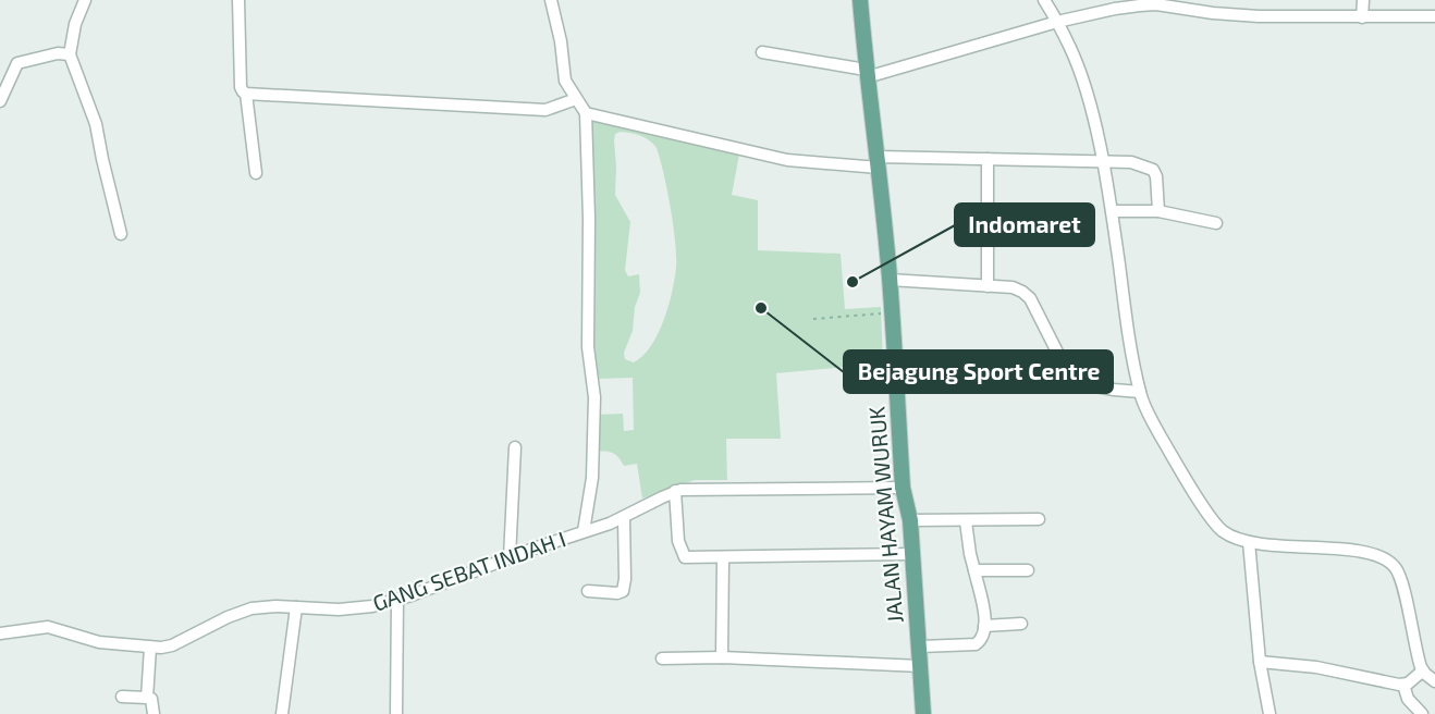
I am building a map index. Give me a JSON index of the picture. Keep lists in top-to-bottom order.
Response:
{
  "streets": {
    "main road": ["JALAN HAYAM WURUK"],
    "street": ["GANG SEBAT INDAH I"]
  },
  "crossings": [
    ["JALAN HAYAM WURUK", "GANG SEBAT INDAH I"]
  ],
  "places": ["Indomaret", "Bejagung Sport Centre"]
}
